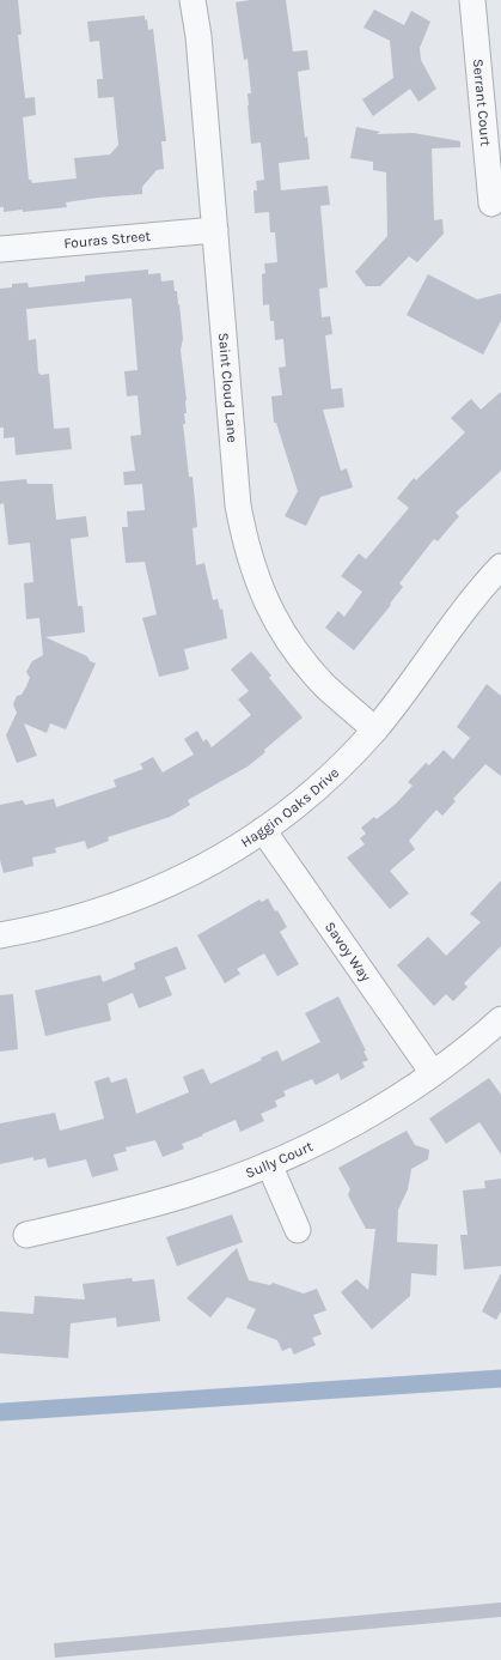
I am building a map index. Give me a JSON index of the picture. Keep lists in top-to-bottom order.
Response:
{
  "streets": {
    "street": [
      "Serrant Court",
      "Fouras Street",
      "Saint Cloud Lane",
      "Haggin Oaks Drive",
      "Savoy Way",
      "Sully Court"
    ]
  },
  "crossings": [
    ["Fouras Street", "Saint Cloud Lane"],
    ["Saint Cloud Lane", "Haggin Oaks Drive"],
    ["Haggin Oaks Drive", "Savoy Way"],
    ["Savoy Way", "Sully Court"]
  ]
}
